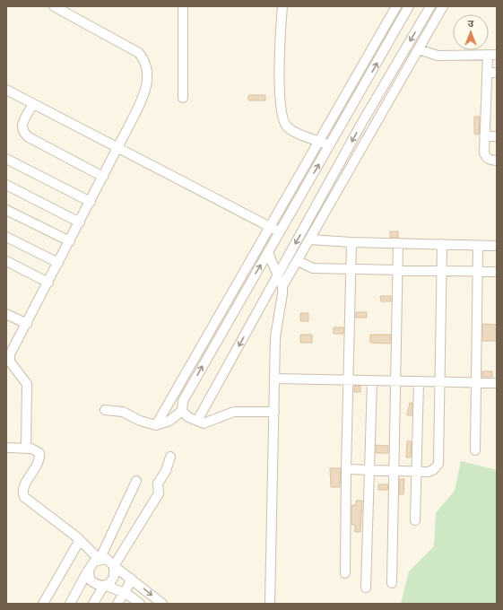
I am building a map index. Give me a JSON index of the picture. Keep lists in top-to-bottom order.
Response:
{
  "north": "top"
}
